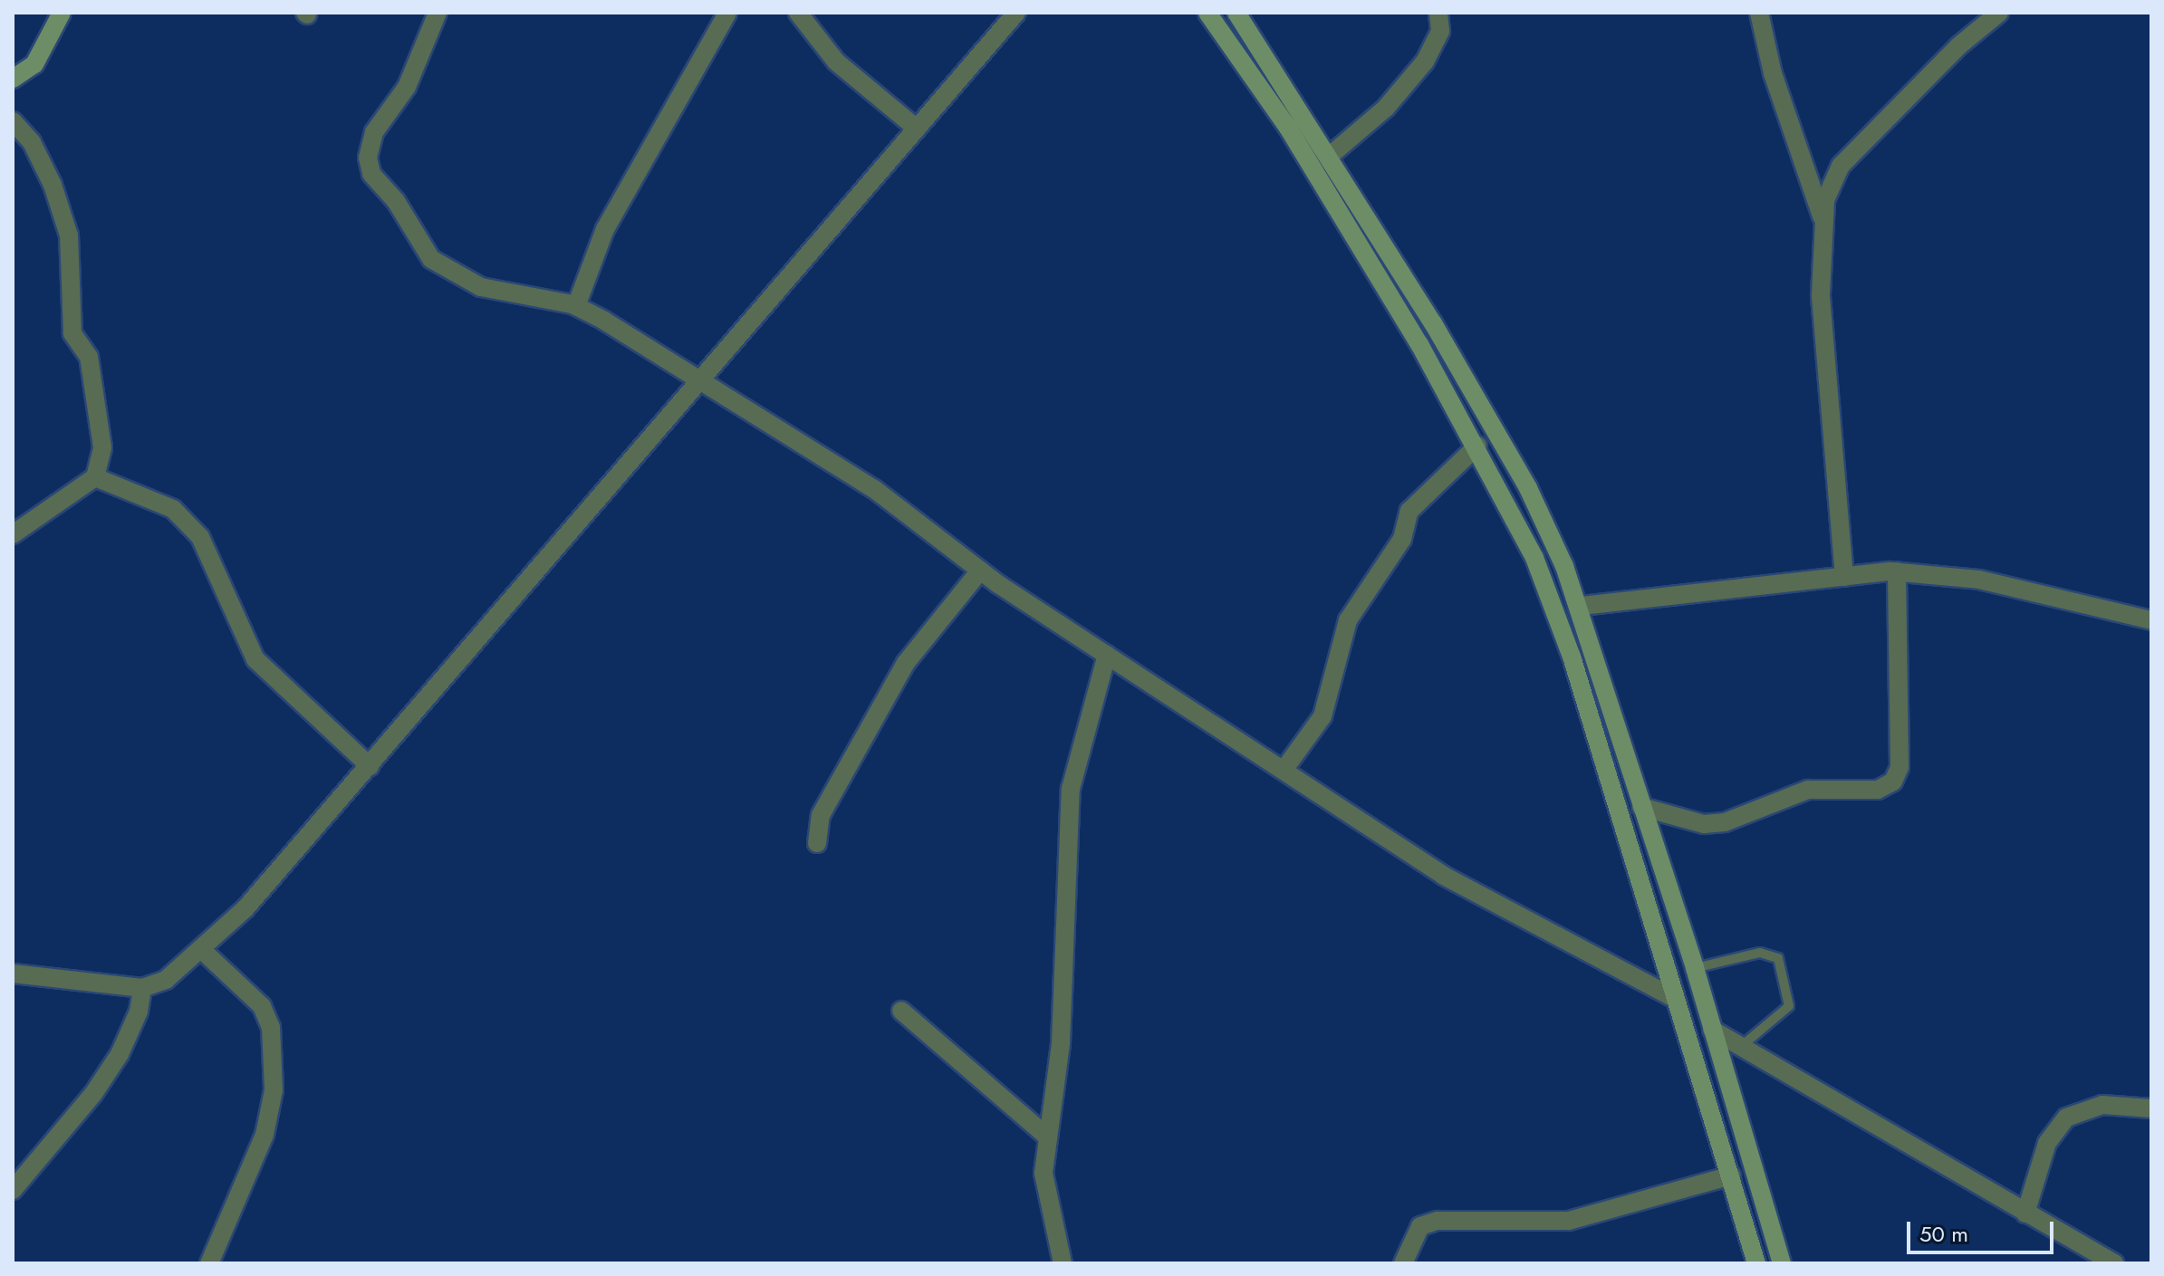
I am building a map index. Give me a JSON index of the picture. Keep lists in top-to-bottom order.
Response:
{
  "scale_bar": "50 m"
}
